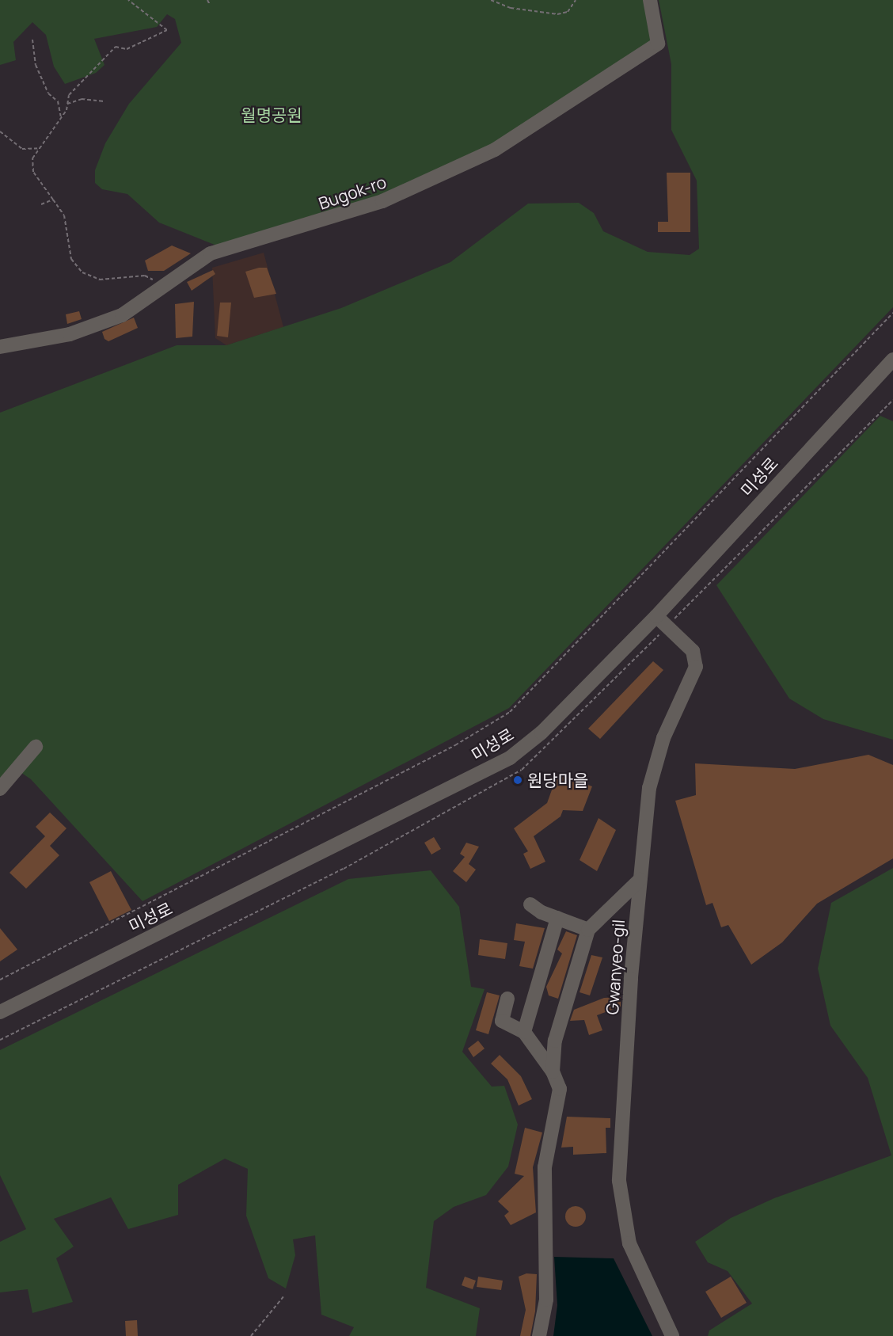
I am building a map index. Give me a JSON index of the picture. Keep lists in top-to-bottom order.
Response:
{
  "streets": {
    "street": ["Bugok-ro", "미성로", "Gwanyeo-gil"]
  },
  "crossings": [
    ["미성로", "Gwanyeo-gil"]
  ],
  "parks": ["월명공원"],
  "places": ["원당마을"]
}
